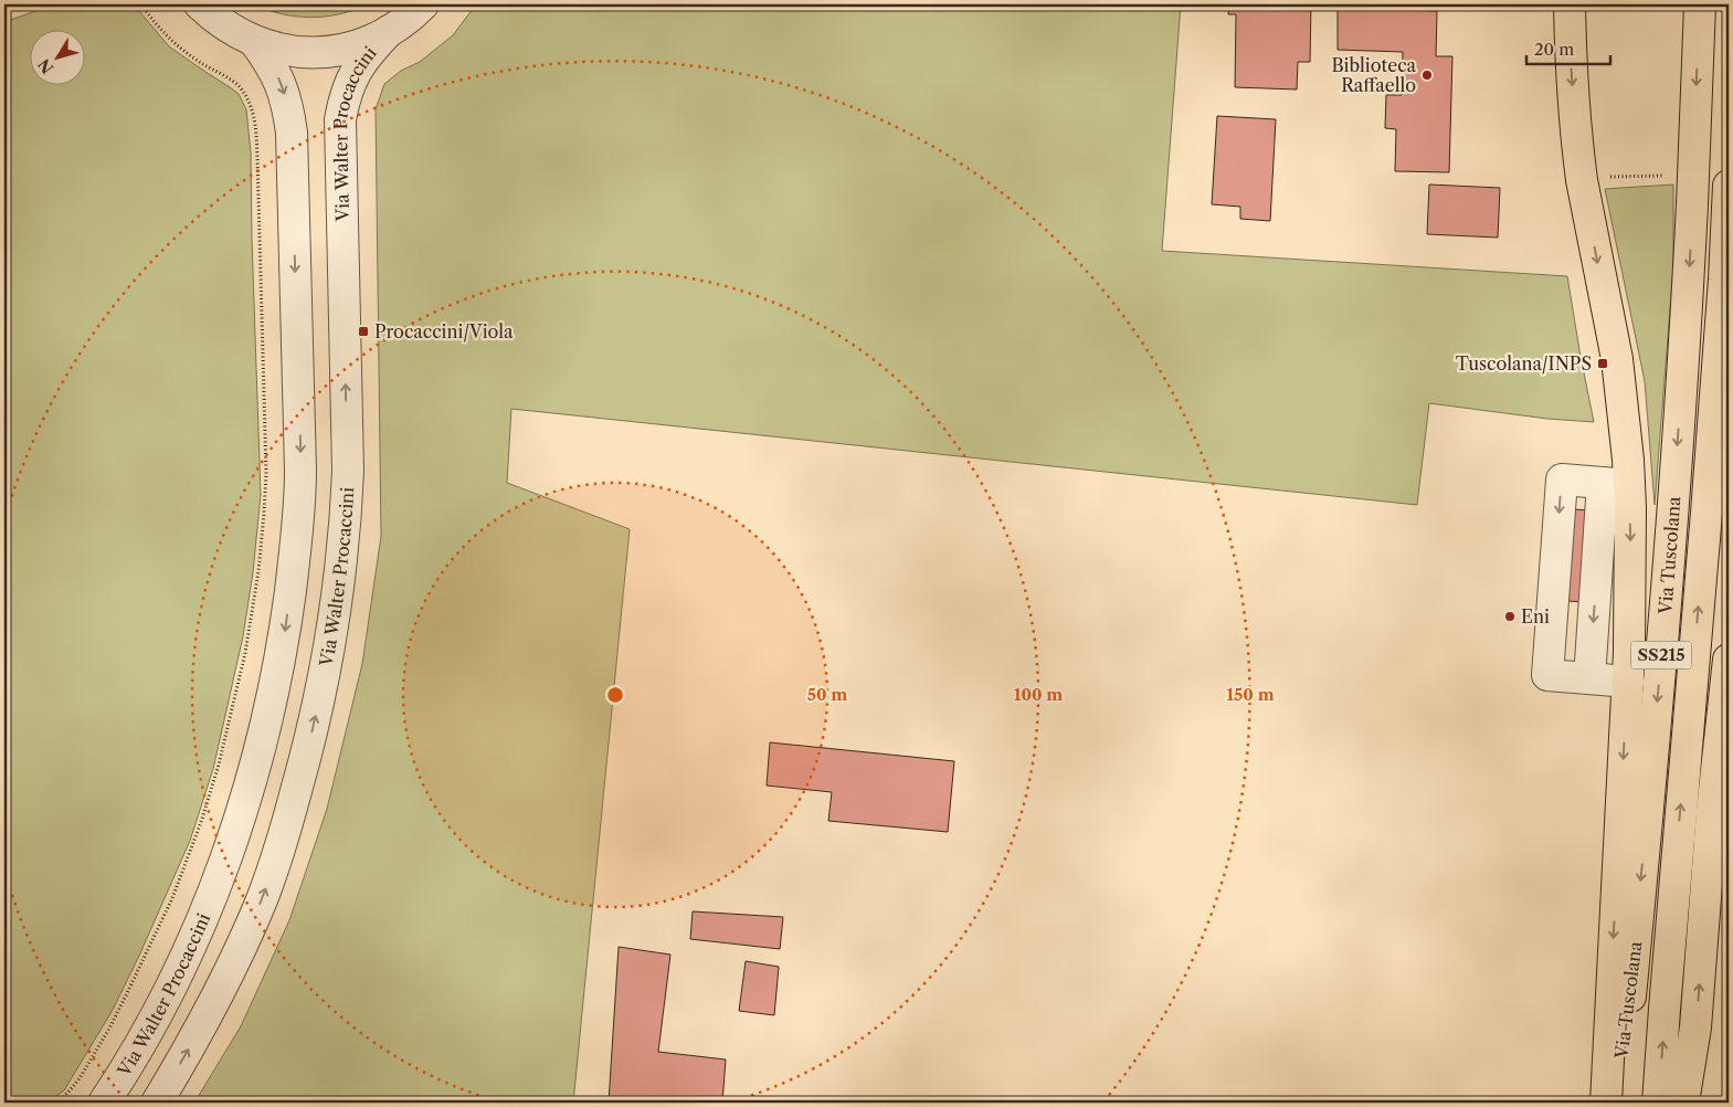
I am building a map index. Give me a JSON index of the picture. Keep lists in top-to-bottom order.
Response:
{
  "streets": {
    "main road": ["Via Tuscolana", "SS215"],
    "street": ["Via Walter Procaccini"]
  },
  "places": {
    "other": ["Biblioteca Raffaello", "Eni"],
    "transit": ["Procaccini/Viola", "Tuscolana/INPS"]
  },
  "scale_bar": "20 m",
  "north": "bottom left",
  "rings": ["50 m", "100 m", "150 m"]
}
